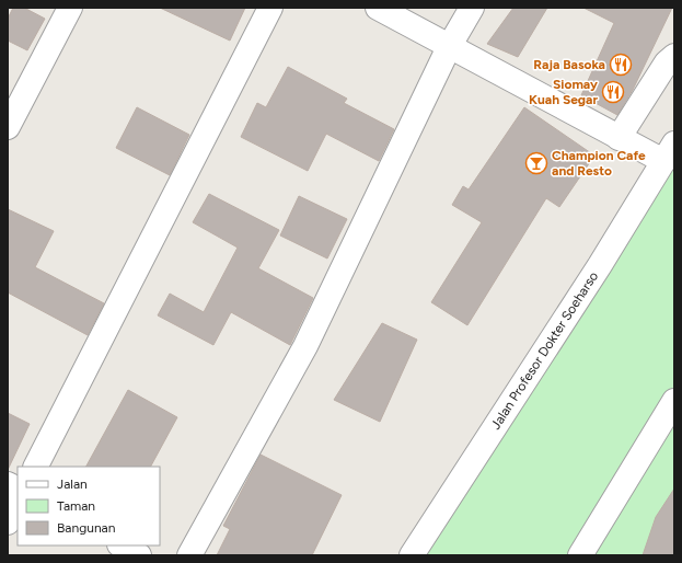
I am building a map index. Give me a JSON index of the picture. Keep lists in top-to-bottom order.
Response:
{
  "streets": {
    "street": ["Jalan Profesor Dokter Soeharso"]
  },
  "places": {
    "restaurant": ["Raja Basoka", "Siomay Kuah Segar"],
    "bar": ["Champion Cafe and Resto"]
  },
  "legend": ["Jalan", "Taman", "Bangunan"]
}
